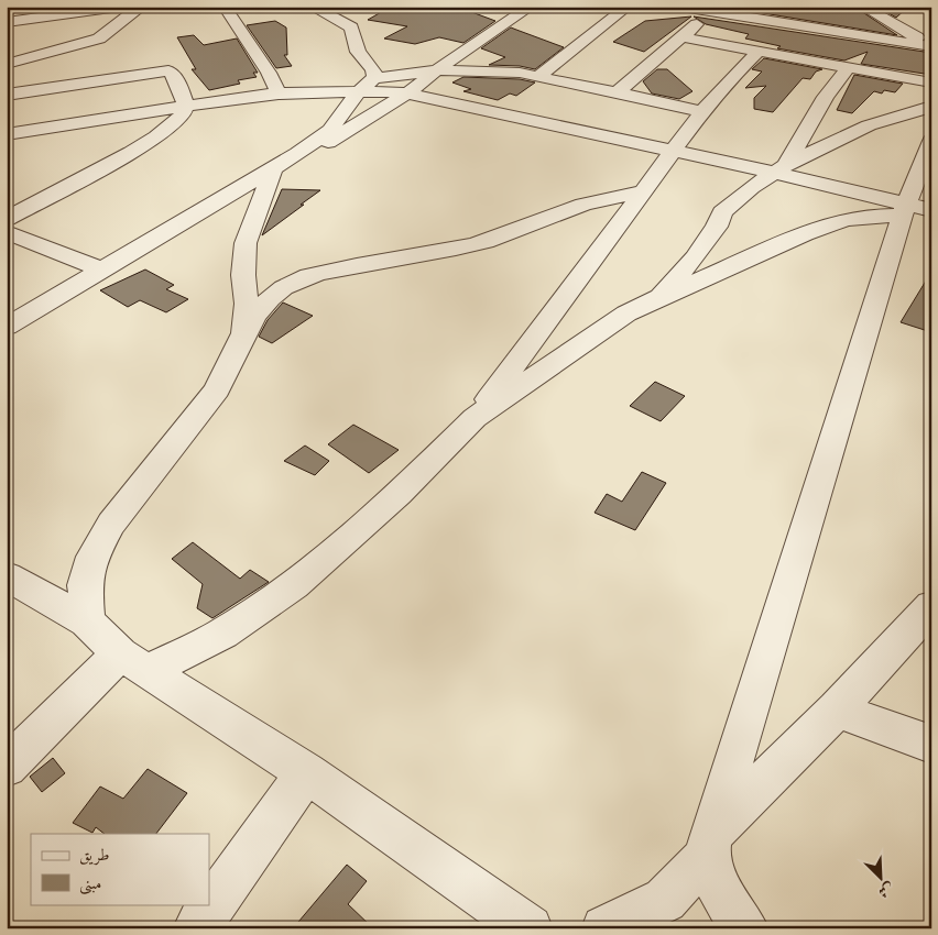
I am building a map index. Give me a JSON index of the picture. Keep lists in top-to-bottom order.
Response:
{
  "legend": ["طريق", "مبنى"],
  "north": "bottom right"
}
